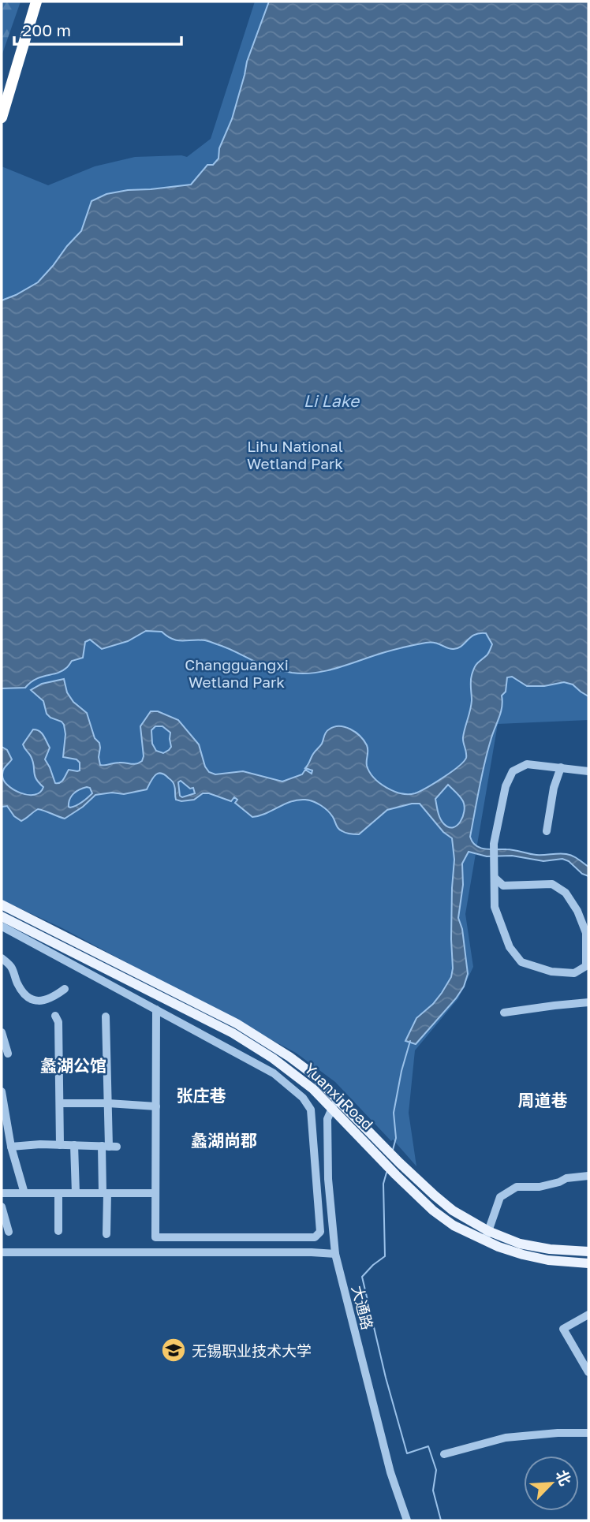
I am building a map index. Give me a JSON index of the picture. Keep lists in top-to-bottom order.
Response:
{
  "streets": {
    "main road": ["Yuanxi Road"],
    "street": ["大通路"]
  },
  "crossings": [
    ["Yuanxi Road", "大通路"]
  ],
  "districts": [
    "蠡湖公馆",
    "张庄巷",
    "周道巷",
    "蠡湖尚郡"
  ],
  "water": ["Li Lake"],
  "parks": ["Lihu National Wetland Park", "Changguangxi Wetland Park"],
  "places": {
    "school or university": ["无锡职业技术大学"]
  },
  "scale_bar": "200 m",
  "north": "top right"
}
